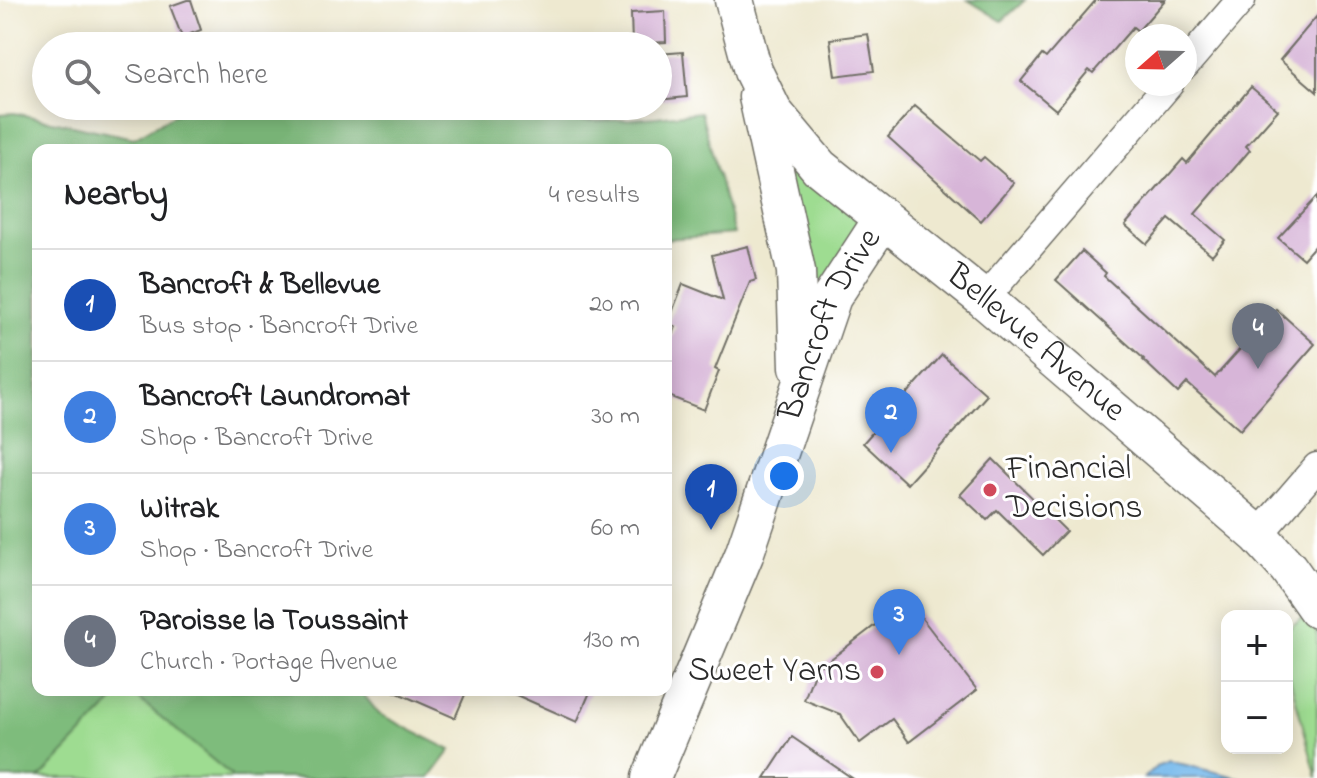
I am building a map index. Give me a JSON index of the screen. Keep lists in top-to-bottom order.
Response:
{
  "streets": {
    "main road": ["Bancroft Drive", "Bellevue Avenue"]
  },
  "crossings": [
    ["Bancroft Drive", "Bellevue Avenue"]
  ],
  "places": ["Financial Decisions", "Sweet Yarns"],
  "north": "left",
  "page": {
    "search": "Search here",
    "heading": ["Nearby", "4 results"],
    "list": [
      {
        "mark": "1",
        "name": "Bancroft & Bellevue",
        "note": "Bus stop · Bancroft Drive",
        "value": "20 m"
      },
      {
        "mark": "2",
        "name": "Bancroft Laundromat",
        "note": "Shop · Bancroft Drive",
        "value": "30 m"
      },
      {
        "mark": "3",
        "name": "Witrak",
        "note": "Shop · Bancroft Drive",
        "value": "60 m"
      },
      {
        "mark": "4",
        "name": "Paroisse la Toussaint",
        "note": "Church · Portage Avenue",
        "value": "130 m"
      }
    ],
    "pins": [
      "4",
      "2",
      "1",
      "3"
    ],
    "map_buttons": ["+", "−"]
  }
}
